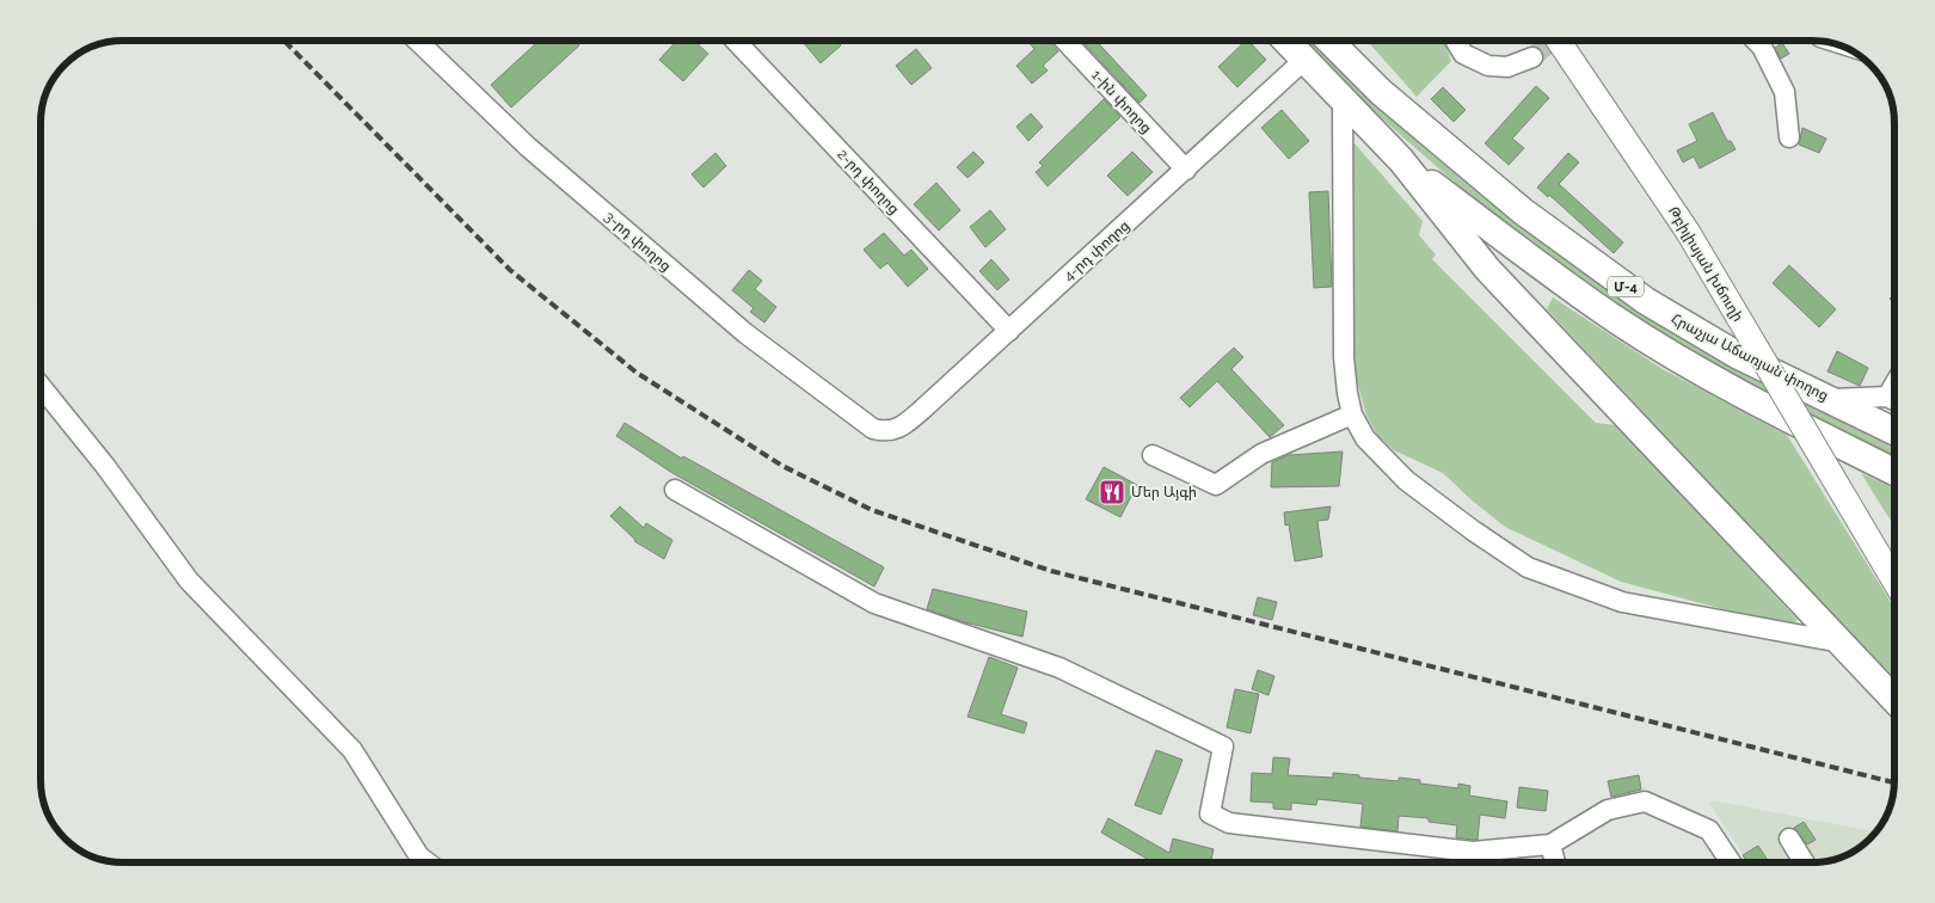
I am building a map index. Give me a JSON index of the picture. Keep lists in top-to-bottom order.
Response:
{
  "streets": {
    "highway": ["Մ-4", "Հրաչյա Աճառյան փողոց"],
    "main road": ["Թբիլիսյան խճուղի"],
    "street": [
      "1-ին փողոց",
      "2-րդ փողոց",
      "3-րդ փողոց",
      "4-րդ փողոց"
    ]
  },
  "crossings": [
    ["1-ին փողոց", "4-րդ փողոց"],
    ["2-րդ փողոց", "4-րդ փողոց"],
    ["3-րդ փողոց", "4-րդ փողոց"],
    ["4-րդ փողոց", "Մ-4"],
    ["Մ-4", "Հրաչյա Աճառյան փողոց"]
  ],
  "places": {
    "restaurant": ["Մեր Այգի"]
  }
}
